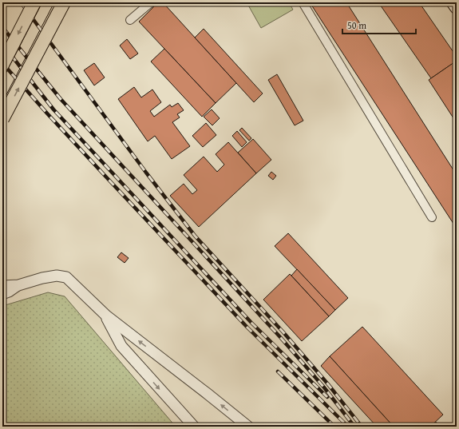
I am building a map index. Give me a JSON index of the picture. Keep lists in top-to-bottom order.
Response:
{
  "scale_bar": "50 m"
}
